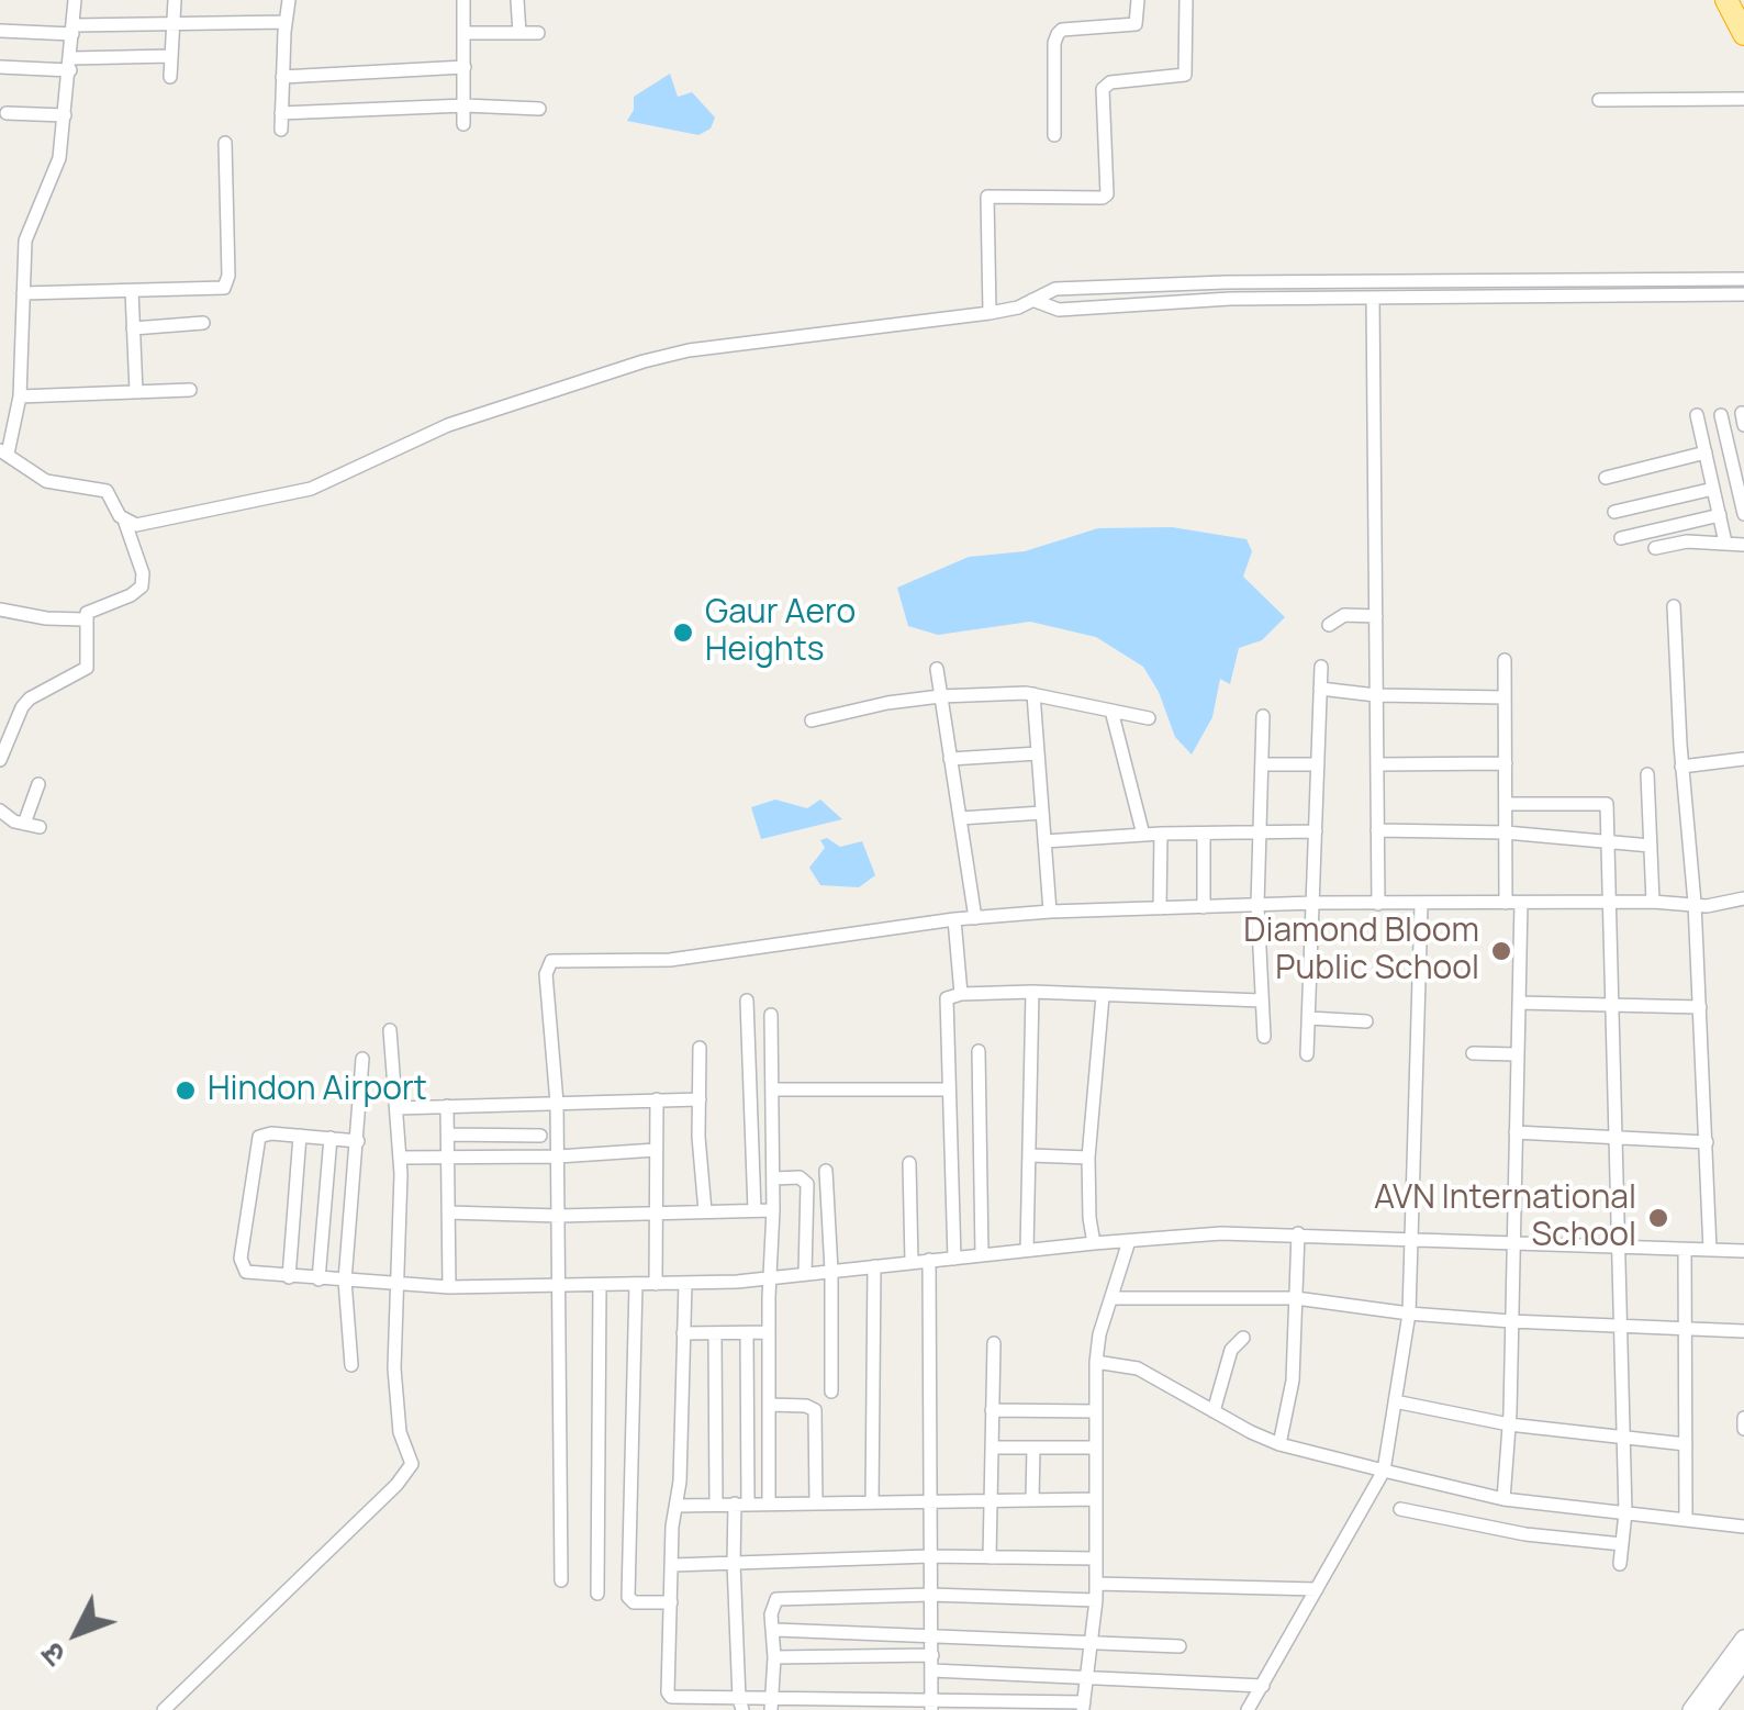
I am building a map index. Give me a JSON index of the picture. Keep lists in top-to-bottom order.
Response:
{
  "places": [
    "Gaur Aero Heights",
    "Diamond Bloom Public School",
    "Hindon Airport",
    "AVN International School"
  ],
  "north": "bottom left"
}
